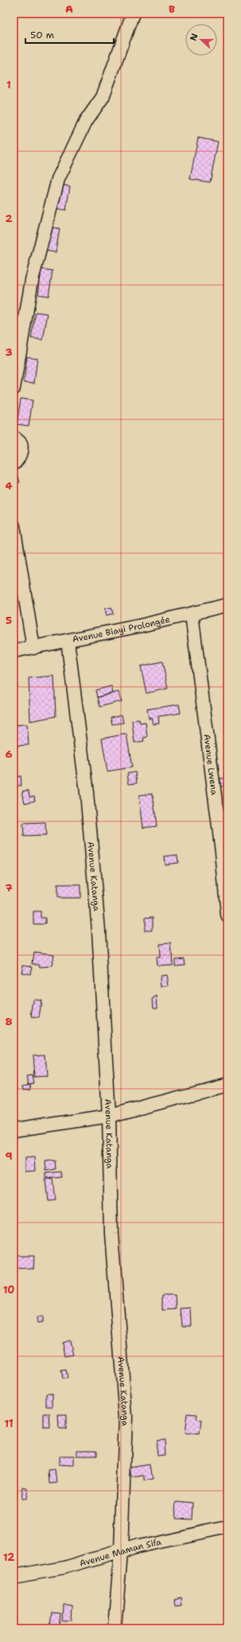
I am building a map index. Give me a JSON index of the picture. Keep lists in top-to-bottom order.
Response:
{
  "streets": {
    "street": [
      "Avenue Biayi Prolongée",
      "Avenue Lwena",
      "Avenue Katanga",
      "Avenue Maman Sifa"
    ]
  },
  "crossings": [
    ["Avenue Biayi Prolongée", "Avenue Lwena"],
    ["Avenue Biayi Prolongée", "Avenue Katanga"],
    ["Avenue Katanga", "Avenue Maman Sifa"]
  ],
  "scale_bar": "50 m",
  "north": "left",
  "grid": {
    "columns": ["A", "B"],
    "rows": [
      "1",
      "2",
      "3",
      "4",
      "5",
      "6",
      "7",
      "8",
      "9",
      "10",
      "11",
      "12"
    ]
  }
}
